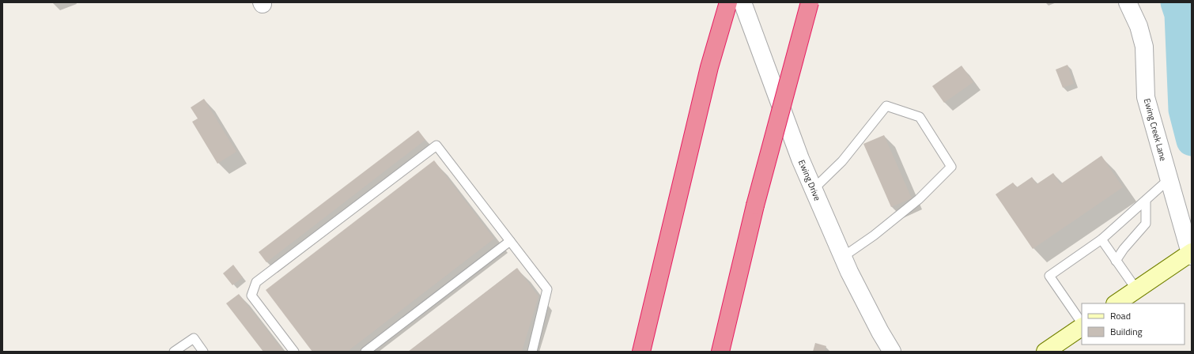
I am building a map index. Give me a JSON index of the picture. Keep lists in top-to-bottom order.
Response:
{
  "streets": {
    "street": ["Ewing Creek Lane", "Ewing Drive"]
  },
  "legend": ["Road", "Building"]
}
